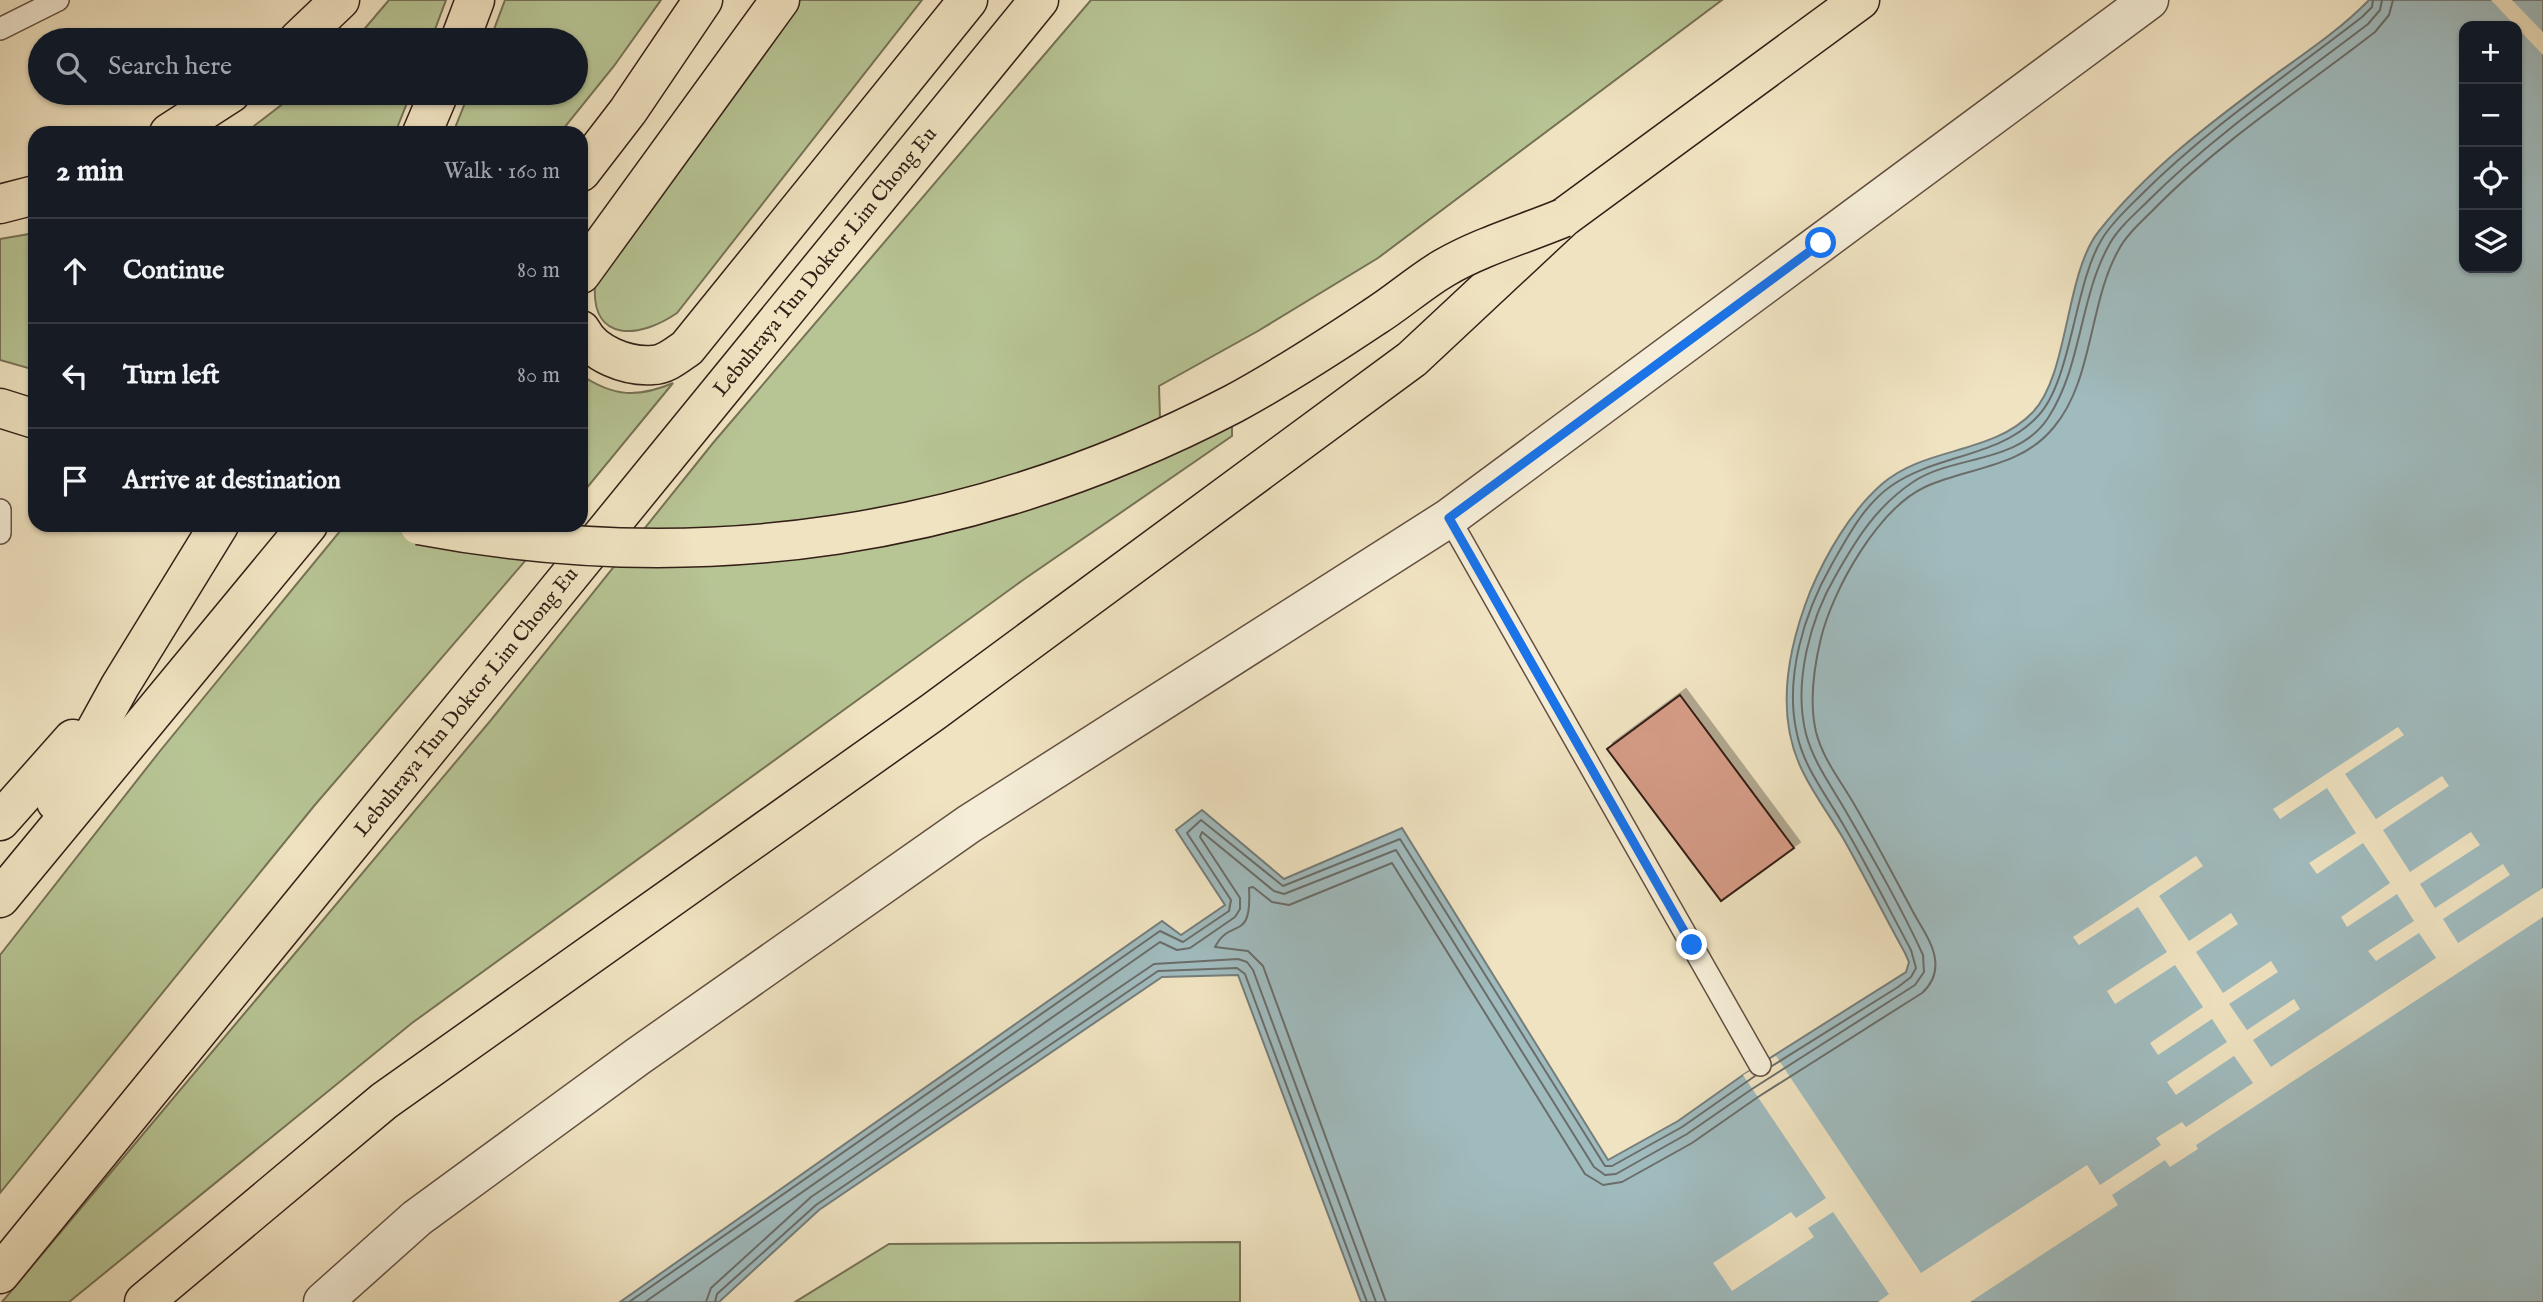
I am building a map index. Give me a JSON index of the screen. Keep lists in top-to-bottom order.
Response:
{
  "streets": {
    "highway": ["Lebuhraya Tun Doktor Lim Chong Eu"]
  },
  "page": {
    "map_buttons": ["+", "−"],
    "search": "Search here",
    "heading": ["2 min", "Walk · 160 m"],
    "list": [
      ["Continue", "80 m"],
      ["Turn left", "80 m"],
      "Arrive at destination"
    ]
  }
}
